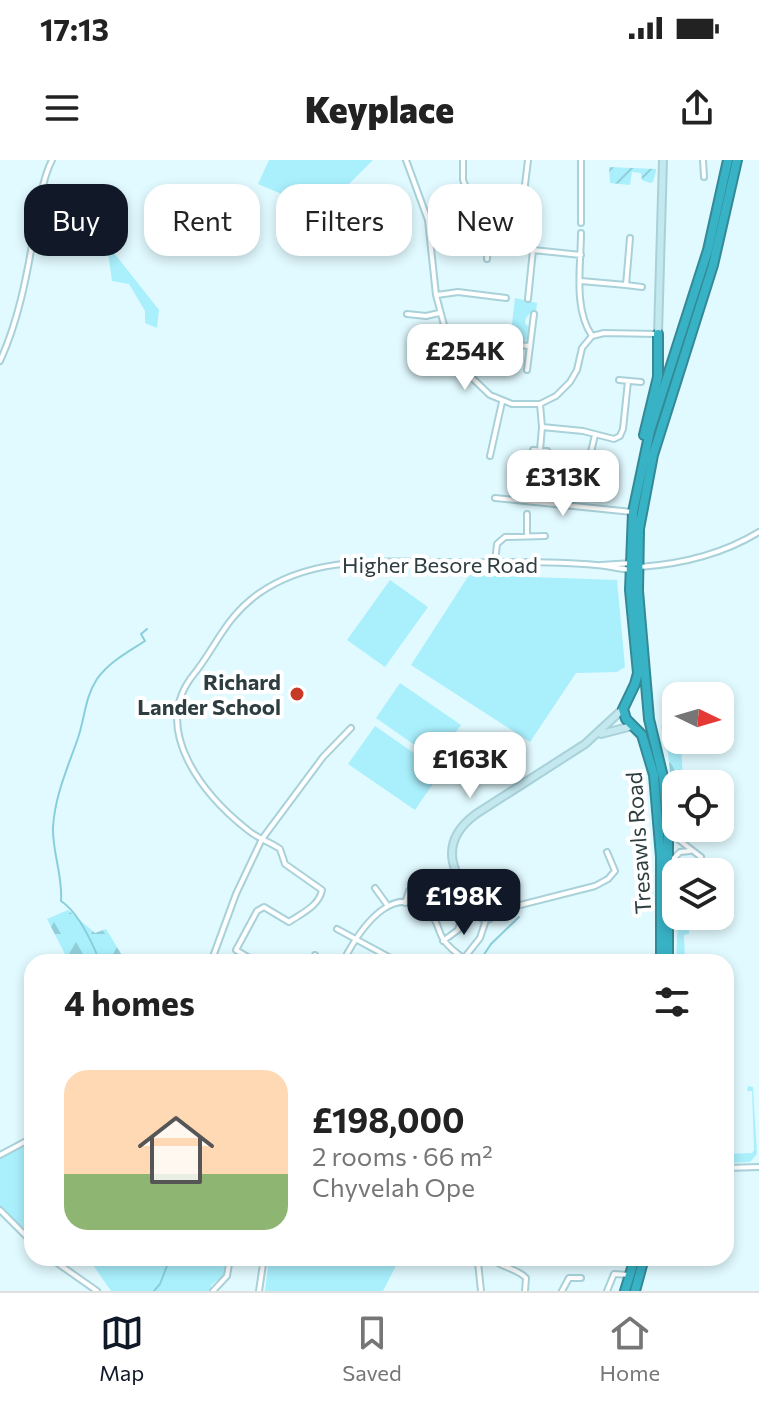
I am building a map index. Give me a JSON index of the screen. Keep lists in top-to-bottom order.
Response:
{
  "streets": {
    "highway": ["Tresawls Road"],
    "street": ["Higher Besore Road"]
  },
  "places": ["Richard Lander School"],
  "north": "right",
  "page": {
    "status": "17:13",
    "header": "Keyplace",
    "chip": [
      "Buy",
      "Rent",
      "Filters",
      "New"
    ],
    "price": [
      "£254K",
      "£313K",
      "£163K",
      "£198K"
    ],
    "heading": "4 homes",
    "list": [
      {
        "name": "£198,000",
        "note": "2 rooms · 66 m² · Chyvelah Ope"
      }
    ],
    "tabs": ["Map", "Saved", "Home"]
  }
}
